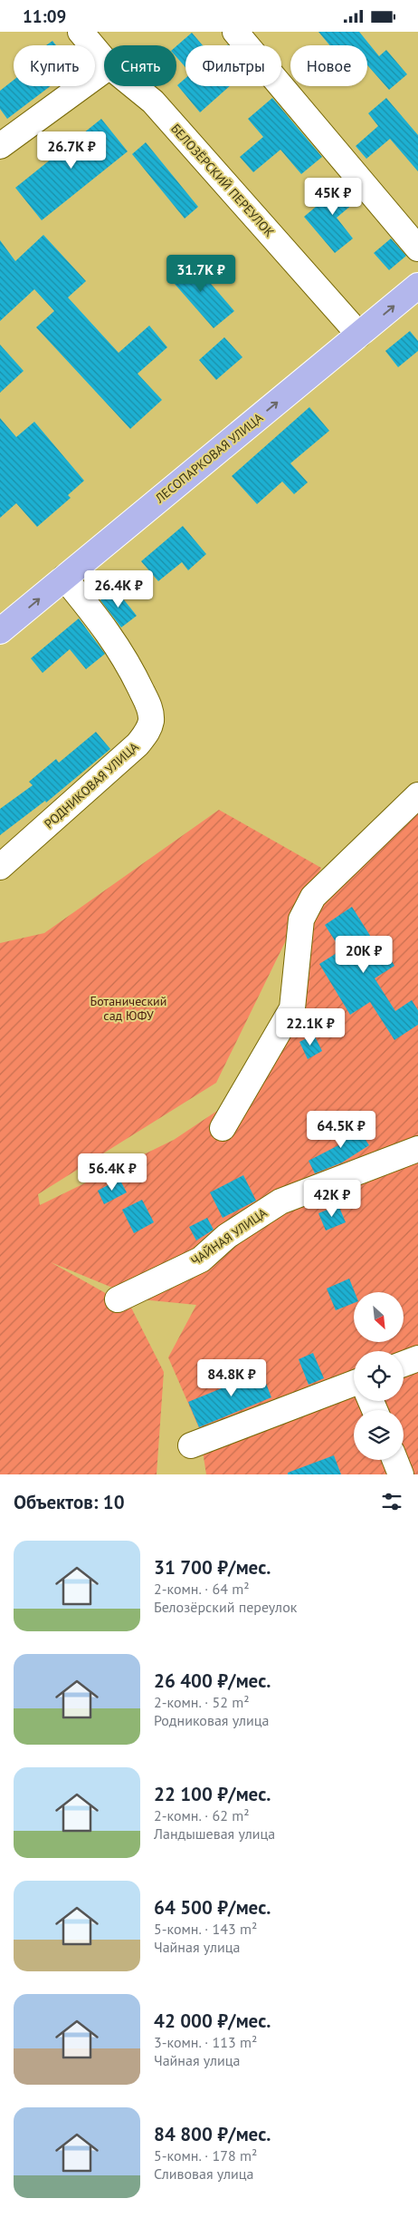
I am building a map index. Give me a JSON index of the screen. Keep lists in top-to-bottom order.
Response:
{
  "streets": {
    "main road": ["ЛЕСОПАРКОВАЯ УЛИЦА"],
    "street": ["БЕЛОЗЁРСКИЙ ПЕРЕУЛОК", "РОДНИКОВАЯ УЛИЦА", "ЧАЙНАЯ УЛИЦА"]
  },
  "crossings": [
    ["БЕЛОЗЁРСКИЙ ПЕРЕУЛОК", "ЛЕСОПАРКОВАЯ УЛИЦА"],
    ["ЛЕСОПАРКОВАЯ УЛИЦА", "РОДНИКОВАЯ УЛИЦА"]
  ],
  "one_way": ["ЛЕСОПАРКОВАЯ УЛИЦА"],
  "parks": ["Ботанический сад ЮФУ"],
  "north": "bottom right",
  "page": {
    "status": "11:09",
    "chip": [
      "Купить",
      "Снять",
      "Фильтры",
      "Новое"
    ],
    "price": [
      "26.7K ₽",
      "45K ₽",
      "31.7K ₽",
      "26.4K ₽",
      "20K ₽",
      "22.1K ₽",
      "64.5K ₽",
      "56.4K ₽",
      "42K ₽",
      "84.8K ₽"
    ],
    "heading": "Объектов: 10",
    "list": [
      {
        "name": "31 700 ₽/мес.",
        "note": "2-комн. · 64 m² · Белозёрский переулок"
      },
      {
        "name": "26 400 ₽/мес.",
        "note": "2-комн. · 52 m² · Родниковая улица"
      },
      {
        "name": "22 100 ₽/мес.",
        "note": "2-комн. · 62 m² · Ландышевая улица"
      },
      {
        "name": "64 500 ₽/мес.",
        "note": "5-комн. · 143 m² · Чайная улица"
      },
      {
        "name": "42 000 ₽/мес.",
        "note": "3-комн. · 113 m² · Чайная улица"
      },
      {
        "name": "84 800 ₽/мес.",
        "note": "5-комн. · 178 m² · Сливовая улица"
      }
    ]
  }
}
